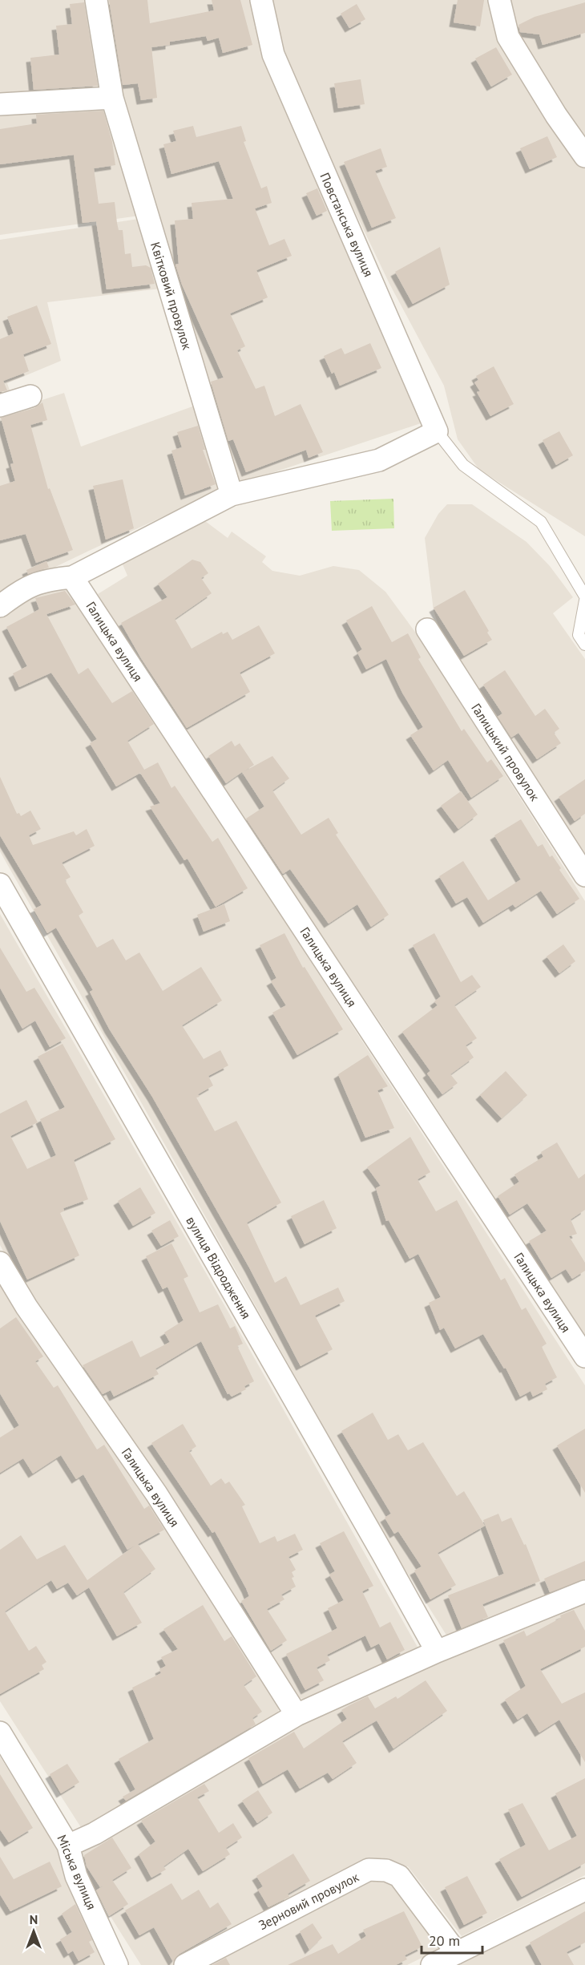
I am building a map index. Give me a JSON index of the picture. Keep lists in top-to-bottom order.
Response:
{
  "streets": {
    "street": [
      "Повстанська вулиця",
      "Квітковий провулок",
      "Галицька вулиця",
      "Галицький провулок",
      "вулиця Відродження",
      "Міська вулиця",
      "Зерновий провулок"
    ]
  },
  "scale_bar": "20 m",
  "north": "top"
}
